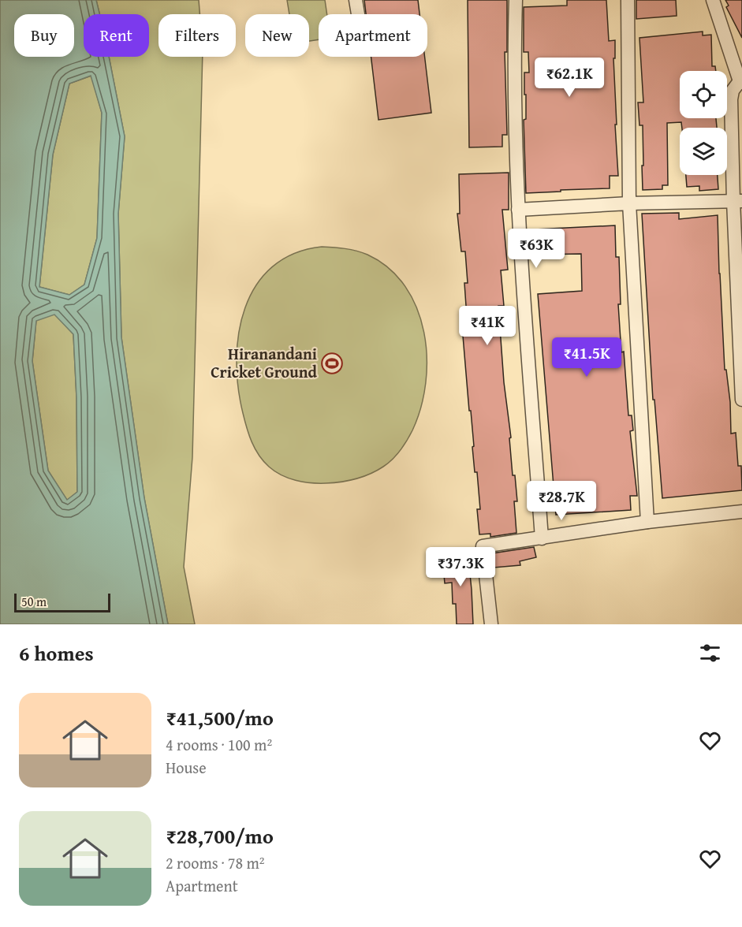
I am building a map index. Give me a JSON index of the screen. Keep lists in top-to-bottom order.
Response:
{
  "places": {
    "sports": ["Hiranandani Cricket Ground"]
  },
  "scale_bar": "50 m",
  "page": {
    "chip": [
      "Buy",
      "Rent",
      "Filters",
      "New",
      "Apartment"
    ],
    "price": [
      "₹62.1K",
      "₹63K",
      "₹41K",
      "₹41.5K",
      "₹28.7K",
      "₹37.3K"
    ],
    "scale": "50 m",
    "heading": "6 homes",
    "list": [
      {
        "name": "₹41,500/mo",
        "note": "4 rooms · 100 m² · House"
      },
      {
        "name": "₹28,700/mo",
        "note": "2 rooms · 78 m² · Apartment"
      }
    ]
  }
}
